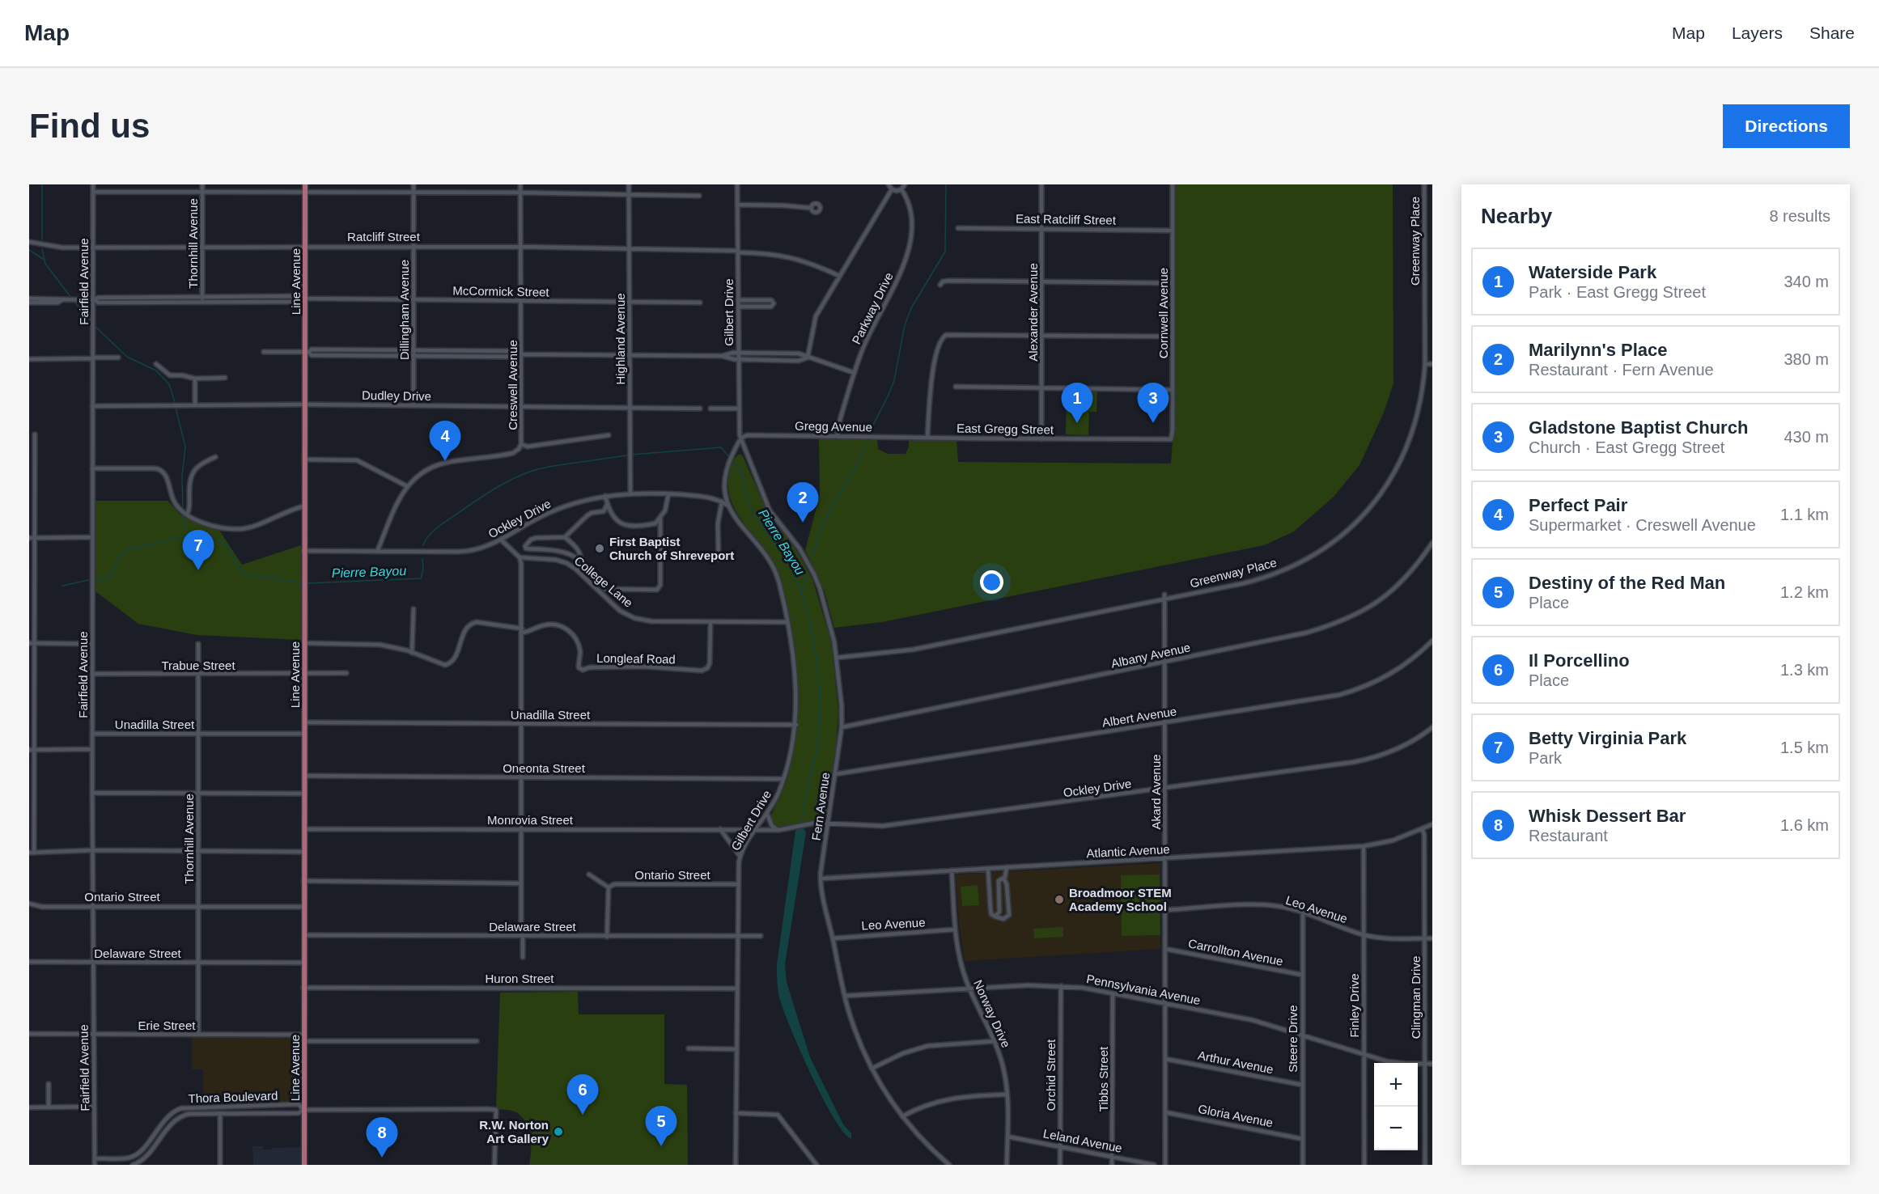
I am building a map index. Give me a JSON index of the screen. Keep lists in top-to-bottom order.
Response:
{
  "streets": {
    "main road": ["Line Avenue"],
    "street": [
      "East Ratcliff Street",
      "Ratcliff Street",
      "Greenway Place",
      "Thornhill Avenue",
      "Fairfield Avenue",
      "McCormick Street",
      "Parkway Drive",
      "Dillingham Avenue",
      "Gilbert Drive",
      "Alexander Avenue",
      "Cornwell Avenue",
      "Highland Avenue",
      "Creswell Avenue",
      "Dudley Drive",
      "Gregg Avenue",
      "East Gregg Street",
      "Ockley Drive",
      "College Lane",
      "Albany Avenue",
      "Longleaf Road",
      "Trabue Street",
      "Unadilla Street",
      "Albert Avenue",
      "Oneonta Street",
      "Akard Avenue",
      "Fern Avenue",
      "Monrovia Street",
      "Atlantic Avenue",
      "Ontario Street",
      "Leo Avenue",
      "Delaware Street",
      "Carrollton Avenue",
      "Huron Street",
      "Pennsylvania Avenue",
      "Clingman Drive",
      "Finley Drive",
      "Norway Drive",
      "Erie Street",
      "Steere Drive",
      "Arthur Avenue",
      "Orchid Street",
      "Tibbs Street",
      "Thora Boulevard",
      "Gloria Avenue",
      "Leland Avenue"
    ]
  },
  "crossings": [
    ["East Ratcliff Street", "Alexander Avenue"],
    ["East Ratcliff Street", "Cornwell Avenue"],
    ["Ratcliff Street", "Thornhill Avenue"],
    ["Ratcliff Street", "Fairfield Avenue"],
    ["Ratcliff Street", "Line Avenue"],
    ["Ratcliff Street", "Dillingham Avenue"],
    ["Ratcliff Street", "Gilbert Drive"],
    ["Ratcliff Street", "Highland Avenue"],
    ["Ratcliff Street", "Creswell Avenue"],
    ["Greenway Place", "Akard Avenue"],
    ["Greenway Place", "Fern Avenue"],
    ["Thornhill Avenue", "McCormick Street"],
    ["Thornhill Avenue", "Trabue Street"],
    ["Thornhill Avenue", "Unadilla Street"],
    ["Thornhill Avenue", "Ontario Street"],
    ["Thornhill Avenue", "Delaware Street"],
    ["Thornhill Avenue", "Erie Street"],
    ["Fairfield Avenue", "McCormick Street"],
    ["Fairfield Avenue", "Dudley Drive"],
    ["Fairfield Avenue", "Trabue Street"],
    ["Fairfield Avenue", "Unadilla Street"],
    ["Fairfield Avenue", "Ontario Street"],
    ["Fairfield Avenue", "Delaware Street"],
    ["Fairfield Avenue", "Erie Street"],
    ["Fairfield Avenue", "Thora Boulevard"],
    ["Line Avenue", "McCormick Street"],
    ["Line Avenue", "Dudley Drive"],
    ["Line Avenue", "Ockley Drive"],
    ["Line Avenue", "Longleaf Road"],
    ["Line Avenue", "Trabue Street"],
    ["Line Avenue", "Unadilla Street"],
    ["Line Avenue", "Oneonta Street"],
    ["Line Avenue", "Monrovia Street"],
    ["Line Avenue", "Ontario Street"],
    ["Line Avenue", "Delaware Street"],
    ["Line Avenue", "Huron Street"],
    ["Line Avenue", "Erie Street"],
    ["Line Avenue", "Thora Boulevard"],
    ["McCormick Street", "Dillingham Avenue"],
    ["McCormick Street", "Highland Avenue"],
    ["McCormick Street", "Creswell Avenue"],
    ["Parkway Drive", "Gregg Avenue"],
    ["Dillingham Avenue", "Dudley Drive"],
    ["Gilbert Drive", "Gregg Avenue"],
    ["Gilbert Drive", "Ockley Drive"],
    ["Gilbert Drive", "College Lane"],
    ["Gilbert Drive", "Unadilla Street"],
    ["Gilbert Drive", "Oneonta Street"],
    ["Gilbert Drive", "Fern Avenue"],
    ["Gilbert Drive", "Monrovia Street"],
    ["Gilbert Drive", "Ontario Street"],
    ["Gilbert Drive", "Delaware Street"],
    ["Gilbert Drive", "Huron Street"],
    ["Alexander Avenue", "East Gregg Street"],
    ["Cornwell Avenue", "East Gregg Street"],
    ["Highland Avenue", "Dudley Drive"],
    ["Highland Avenue", "Ockley Drive"],
    ["Creswell Avenue", "Dudley Drive"],
    ["Creswell Avenue", "Ockley Drive"],
    ["Gregg Avenue", "East Gregg Street"],
    ["Gregg Avenue", "Fern Avenue"],
    ["Ockley Drive", "Akard Avenue"],
    ["Ockley Drive", "Fern Avenue"],
    ["Ockley Drive", "Monrovia Street"],
    ["College Lane", "Longleaf Road"],
    ["Albany Avenue", "Akard Avenue"],
    ["Albany Avenue", "Fern Avenue"],
    ["Albert Avenue", "Akard Avenue"],
    ["Albert Avenue", "Fern Avenue"],
    ["Akard Avenue", "Atlantic Avenue"],
    ["Akard Avenue", "Leo Avenue"],
    ["Akard Avenue", "Carrollton Avenue"],
    ["Akard Avenue", "Pennsylvania Avenue"],
    ["Akard Avenue", "Arthur Avenue"],
    ["Akard Avenue", "Gloria Avenue"],
    ["Fern Avenue", "Atlantic Avenue"],
    ["Fern Avenue", "Leo Avenue"],
    ["Fern Avenue", "Pennsylvania Avenue"],
    ["Atlantic Avenue", "Clingman Drive"],
    ["Atlantic Avenue", "Finley Drive"],
    ["Atlantic Avenue", "Norway Drive"],
    ["Leo Avenue", "Clingman Drive"],
    ["Leo Avenue", "Finley Drive"],
    ["Leo Avenue", "Norway Drive"],
    ["Leo Avenue", "Steere Drive"],
    ["Carrollton Avenue", "Steere Drive"],
    ["Pennsylvania Avenue", "Clingman Drive"],
    ["Pennsylvania Avenue", "Finley Drive"],
    ["Pennsylvania Avenue", "Norway Drive"],
    ["Pennsylvania Avenue", "Steere Drive"],
    ["Pennsylvania Avenue", "Orchid Street"],
    ["Pennsylvania Avenue", "Tibbs Street"],
    ["Norway Drive", "Leland Avenue"],
    ["Steere Drive", "Arthur Avenue"],
    ["Steere Drive", "Gloria Avenue"],
    ["Orchid Street", "Leland Avenue"],
    ["Tibbs Street", "Leland Avenue"]
  ],
  "water": ["Pierre Bayou"],
  "places": ["First Baptist Church of Shreveport", "Broadmoor STEM Academy School", "R.W. Norton Art Gallery"],
  "page": {
    "header": "Map",
    "nav": ["Map", "Layers", "Share"],
    "buttons": "Directions",
    "title": "Find us",
    "heading": ["Nearby", "8 results"],
    "list": [
      {
        "mark": "1",
        "name": "Waterside Park",
        "note": "Park · East Gregg Street",
        "value": "340 m"
      },
      {
        "mark": "2",
        "name": "Marilynn's Place",
        "note": "Restaurant · Fern Avenue",
        "value": "380 m"
      },
      {
        "mark": "3",
        "name": "Gladstone Baptist Church",
        "note": "Church · East Gregg Street",
        "value": "430 m"
      },
      {
        "mark": "4",
        "name": "Perfect Pair",
        "note": "Supermarket · Creswell Avenue",
        "value": "1.1 km"
      },
      {
        "mark": "5",
        "name": "Destiny of the Red Man",
        "note": "Place",
        "value": "1.2 km"
      },
      {
        "mark": "6",
        "name": "Il Porcellino",
        "note": "Place",
        "value": "1.3 km"
      },
      {
        "mark": "7",
        "name": "Betty Virginia Park",
        "note": "Park",
        "value": "1.5 km"
      },
      {
        "mark": "8",
        "name": "Whisk Dessert Bar",
        "note": "Restaurant",
        "value": "1.6 km"
      }
    ],
    "pins": [
      "1",
      "3",
      "4",
      "2",
      "7",
      "6",
      "5",
      "8"
    ],
    "map_buttons": ["+", "−"]
  }
}
